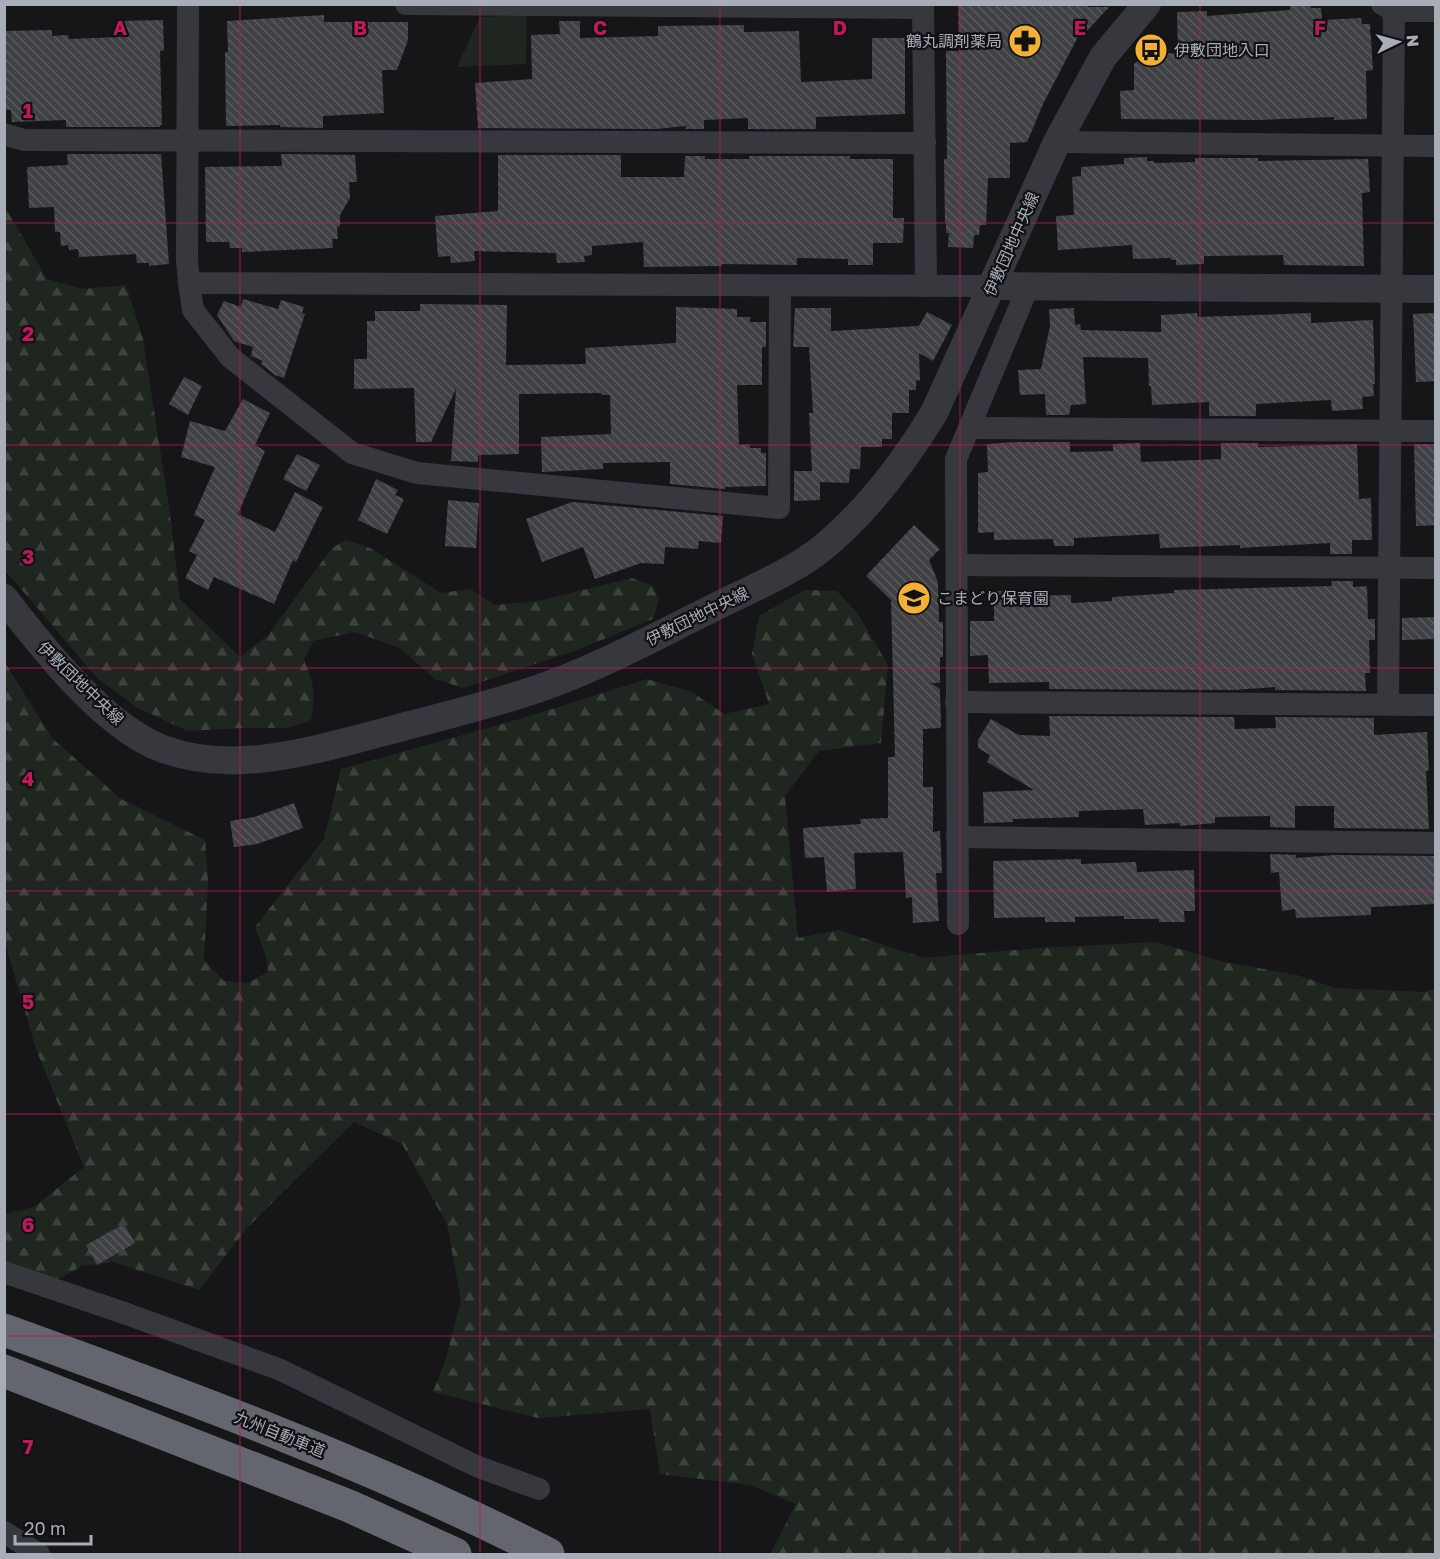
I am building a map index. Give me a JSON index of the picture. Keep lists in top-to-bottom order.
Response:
{
  "streets": {
    "highway": ["九州自動車道"],
    "street": ["伊敷団地中央線"]
  },
  "places": {
    "pharmacy": ["鶴丸調剤薬局"],
    "bus stop": ["伊敷団地入口"],
    "school or university": ["こまどり保育園"]
  },
  "scale_bar": "20 m",
  "north": "right",
  "grid": {
    "columns": [
      "A",
      "B",
      "C",
      "D",
      "E",
      "F"
    ],
    "rows": [
      "1",
      "2",
      "3",
      "4",
      "5",
      "6",
      "7"
    ]
  }
}
